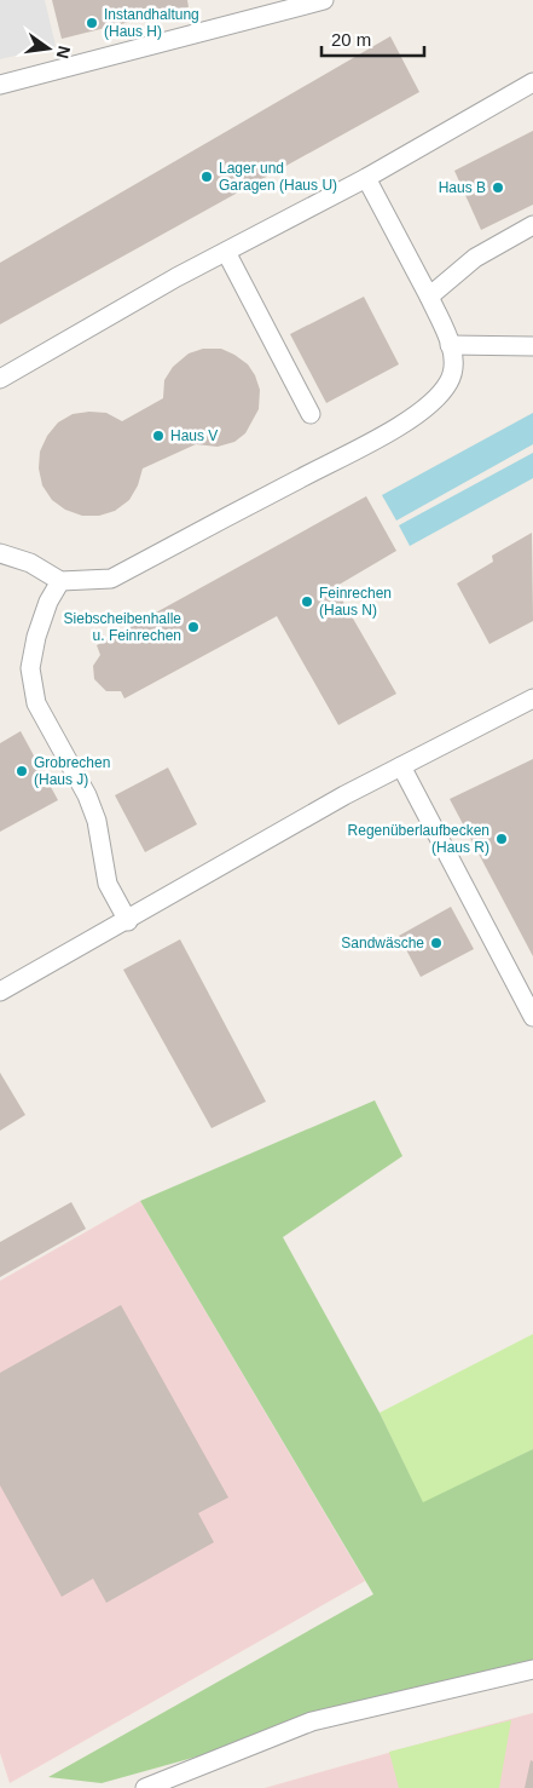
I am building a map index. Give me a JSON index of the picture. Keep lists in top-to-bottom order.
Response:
{
  "places": [
    "Instandhaltung (Haus H)",
    "Lager und Garagen (Haus U)",
    "Haus B",
    "Haus V",
    "Feinrechen (Haus N)",
    "Siebscheibenhalle u. Feinrechen",
    "Grobrechen (Haus J)",
    "Regenüberlaufbecken (Haus R)",
    "Sandwäsche"
  ],
  "scale_bar": "20 m",
  "north": "right"
}
